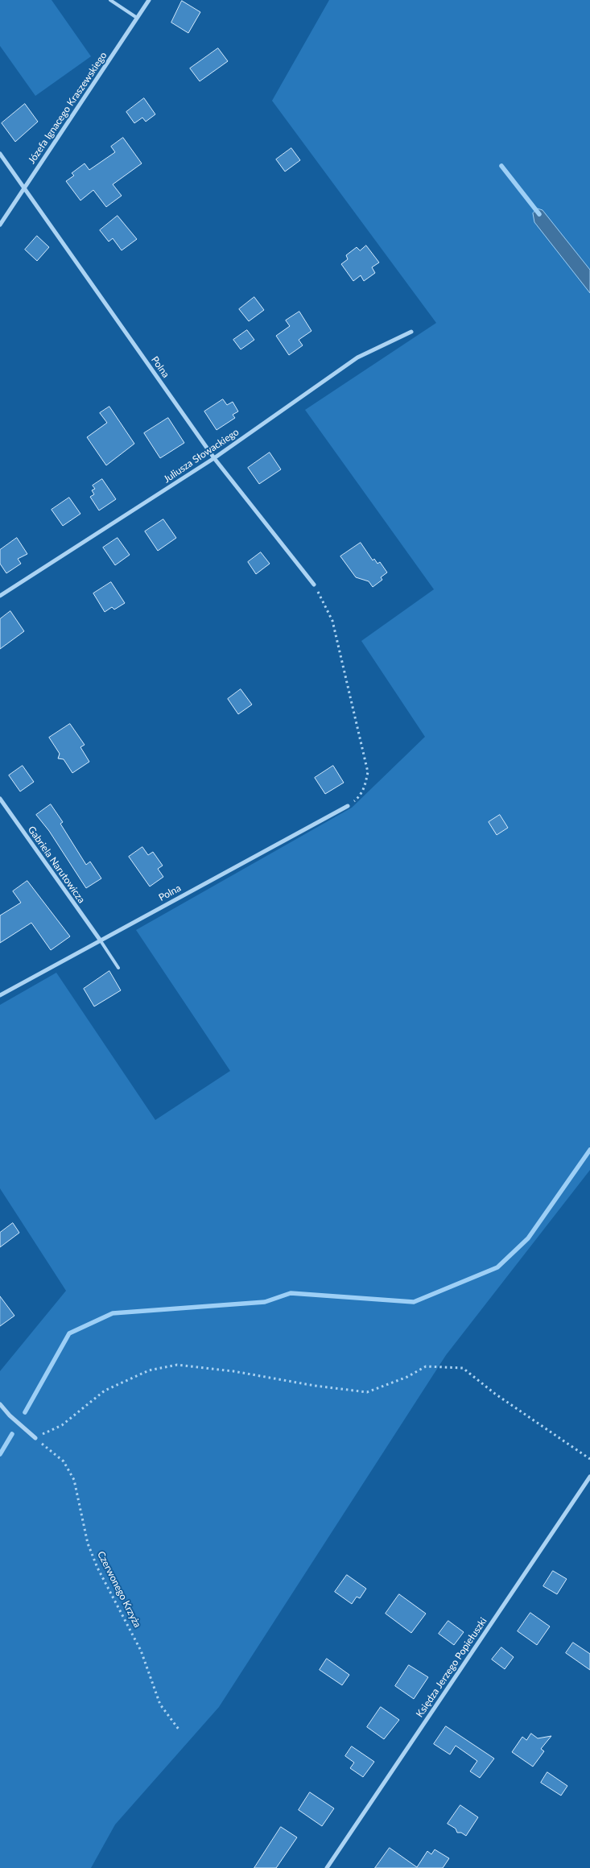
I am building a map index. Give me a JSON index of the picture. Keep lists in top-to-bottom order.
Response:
{
  "streets": {
    "street": [
      "Józefa Ignacego Kraszewskiego",
      "Polna",
      "Juliusza Słowackiego",
      "Gabriela Narutowicza",
      "Księdza Jerzego Popiełuszki"
    ],
    "path": ["Czerwonego Krzyża"]
  },
  "crossings": [
    ["Józefa Ignacego Kraszewskiego", "Polna"],
    ["Polna", "Juliusza Słowackiego"],
    ["Polna", "Gabriela Narutowicza"]
  ]
}
